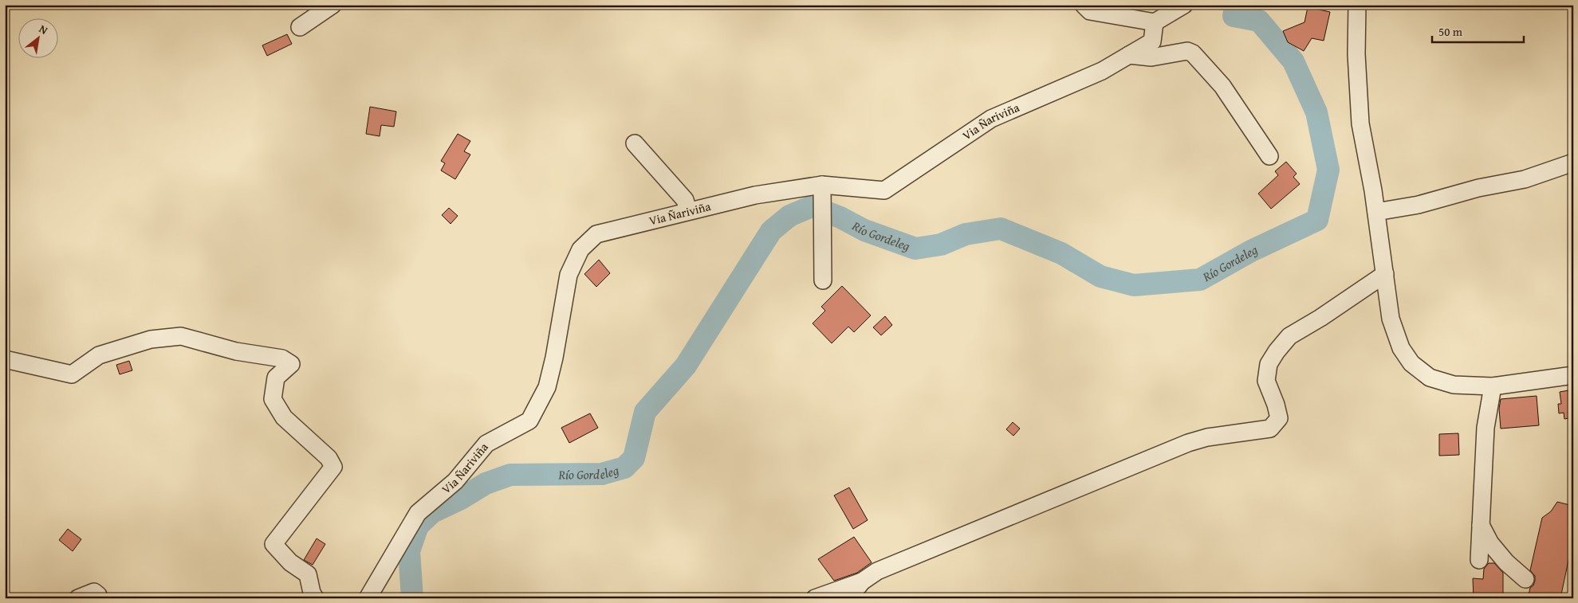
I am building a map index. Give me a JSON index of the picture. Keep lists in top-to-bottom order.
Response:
{
  "streets": {
    "street": ["Via Ñariviña"]
  },
  "water": ["Río Gordeleg"],
  "scale_bar": "50 m",
  "north": "top right"
}
